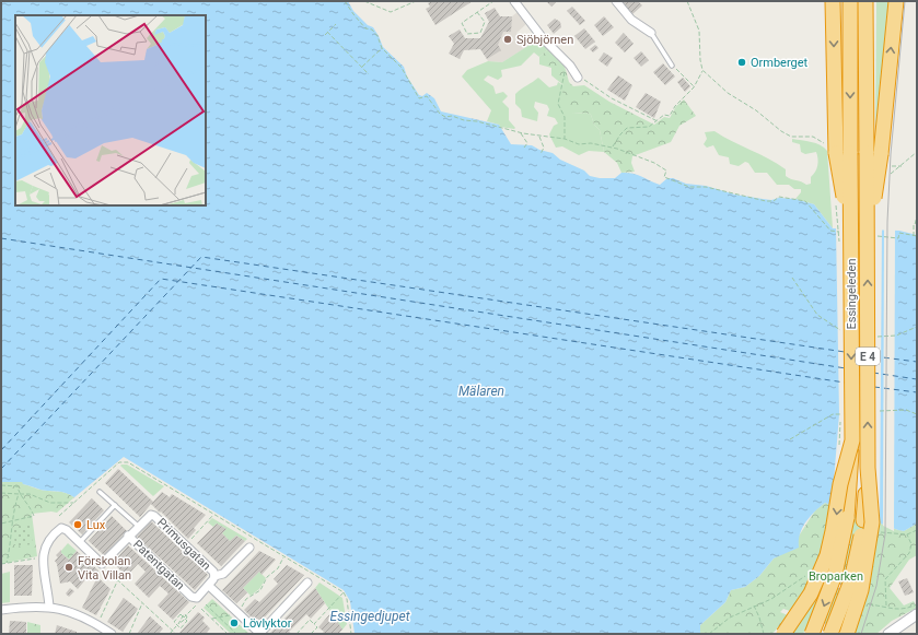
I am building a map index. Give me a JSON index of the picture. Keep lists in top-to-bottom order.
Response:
{
  "streets": {
    "highway": ["Essingeleden", "E 4"],
    "street": ["Primusgatan", "Patentgatan"]
  },
  "crossings": [
    ["Primusgatan", "Patentgatan"]
  ],
  "water": ["Mälaren", "Essingedjupet"],
  "parks": ["Broparken"],
  "places": [
    "Sjöbjörnen",
    "Ormberget",
    "Lux",
    "Förskolan Vita Villan",
    "Lövlyktor"
  ]
}
